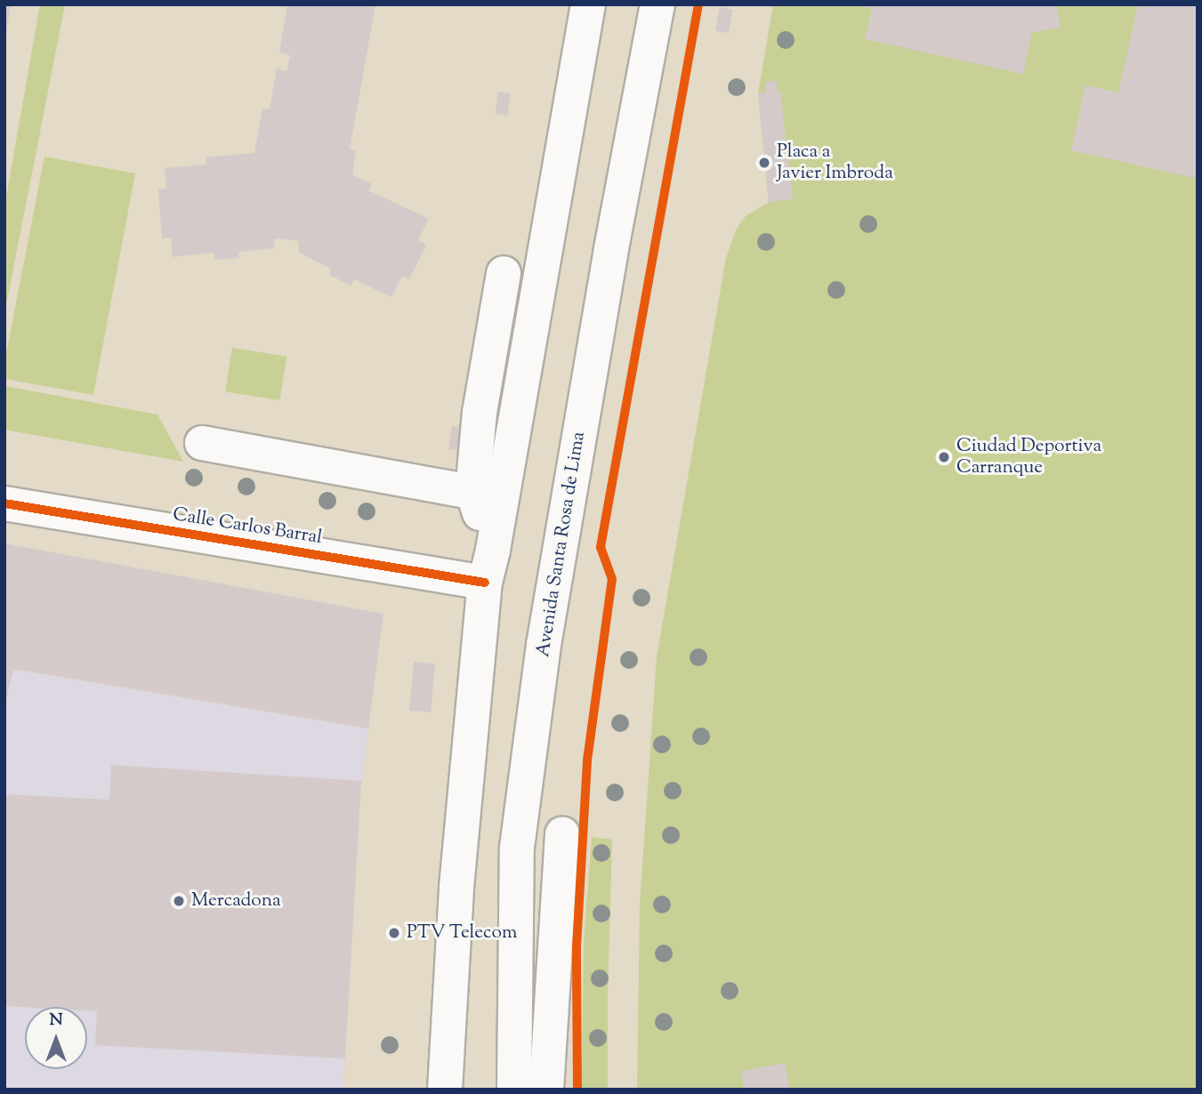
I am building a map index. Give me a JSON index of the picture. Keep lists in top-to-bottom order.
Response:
{
  "streets": {
    "main road": ["Calle Carlos Barral", "Avenida Santa Rosa de Lima"]
  },
  "places": [
    "Placa a Javier Imbroda",
    "Ciudad Deportiva Carranque",
    "Mercadona",
    "PTV Telecom"
  ],
  "north": "top"
}
